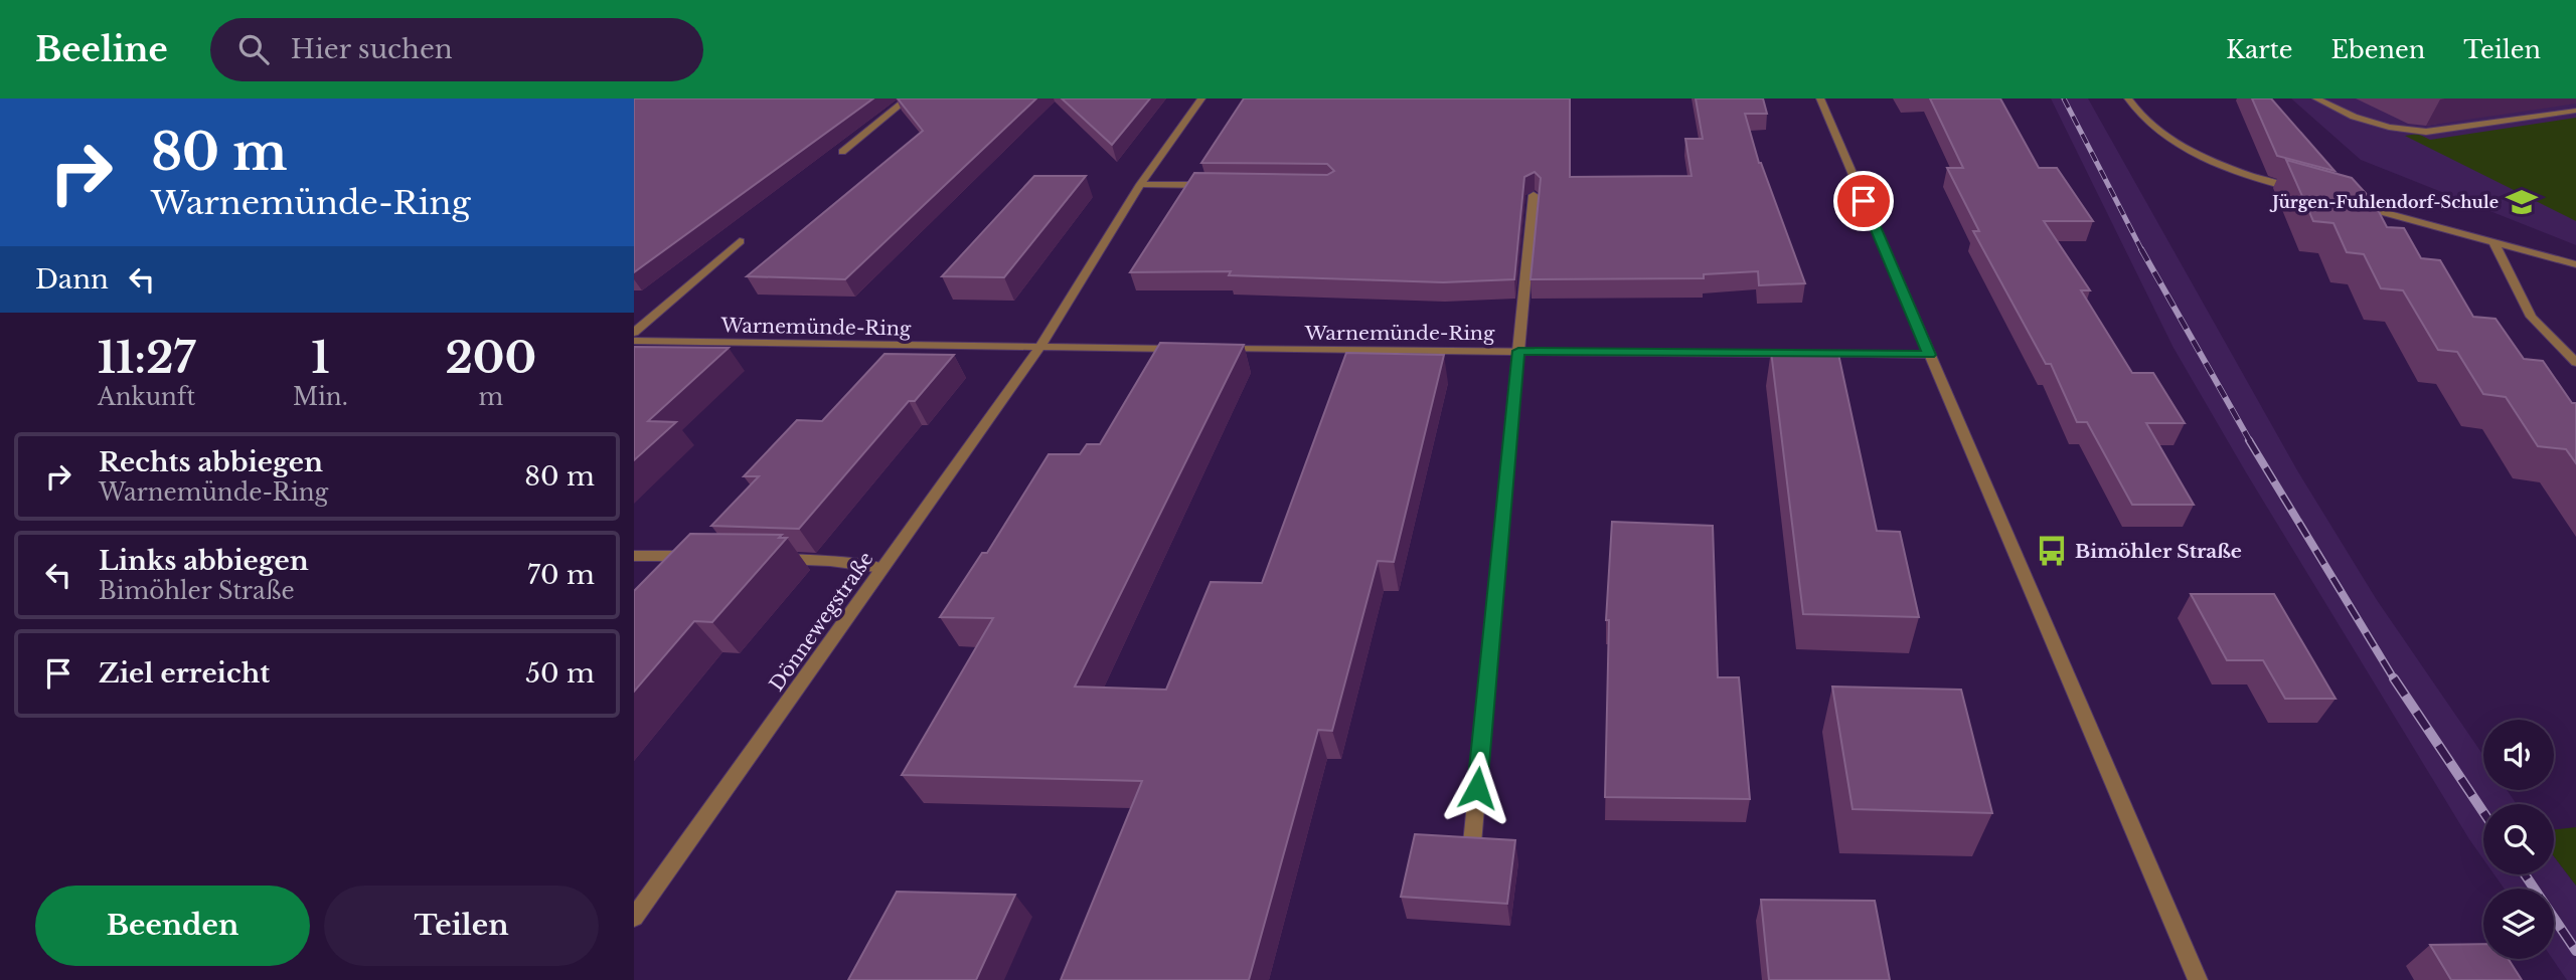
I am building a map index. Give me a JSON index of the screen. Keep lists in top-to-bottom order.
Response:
{
  "streets": {
    "street": ["Warnemünde-Ring", "Dönnewegstraße"]
  },
  "crossings": [
    ["Warnemünde-Ring", "Dönnewegstraße"]
  ],
  "places": {
    "school or university": ["Jürgen-Fuhlendorf-Schule"],
    "bus stop": ["Bimöhler Straße"]
  },
  "page": {
    "header": "Beeline",
    "search": "Hier suchen",
    "nav": ["Karte", "Ebenen", "Teilen"],
    "turn": ["80 m", "Warnemünde-Ring"],
    "then": "Dann",
    "eta": [
      "11:27",
      "Ankunft",
      "1",
      "Min.",
      "200",
      "m"
    ],
    "list": [
      {
        "name": "Rechts abbiegen",
        "note": "Warnemünde-Ring",
        "value": "80 m"
      },
      {
        "name": "Links abbiegen",
        "note": "Bimöhler Straße",
        "value": "70 m"
      },
      {
        "name": "Ziel erreicht",
        "value": "50 m"
      }
    ],
    "buttons": ["Beenden", "Teilen"]
  }
}
